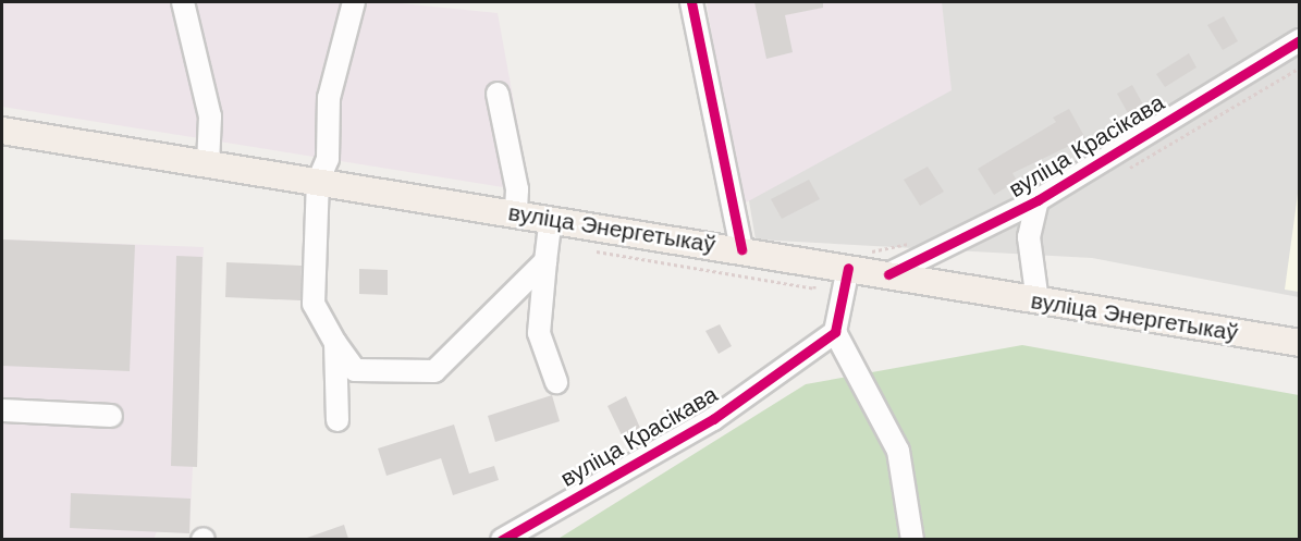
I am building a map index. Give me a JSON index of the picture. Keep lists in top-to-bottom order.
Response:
{
  "streets": {
    "main road": ["вуліца Энергетыкаў"],
    "street": ["вуліца Красікава"]
  },
  "crossings": [
    ["вуліца Красікава", "вуліца Энергетыкаў"]
  ]
}
